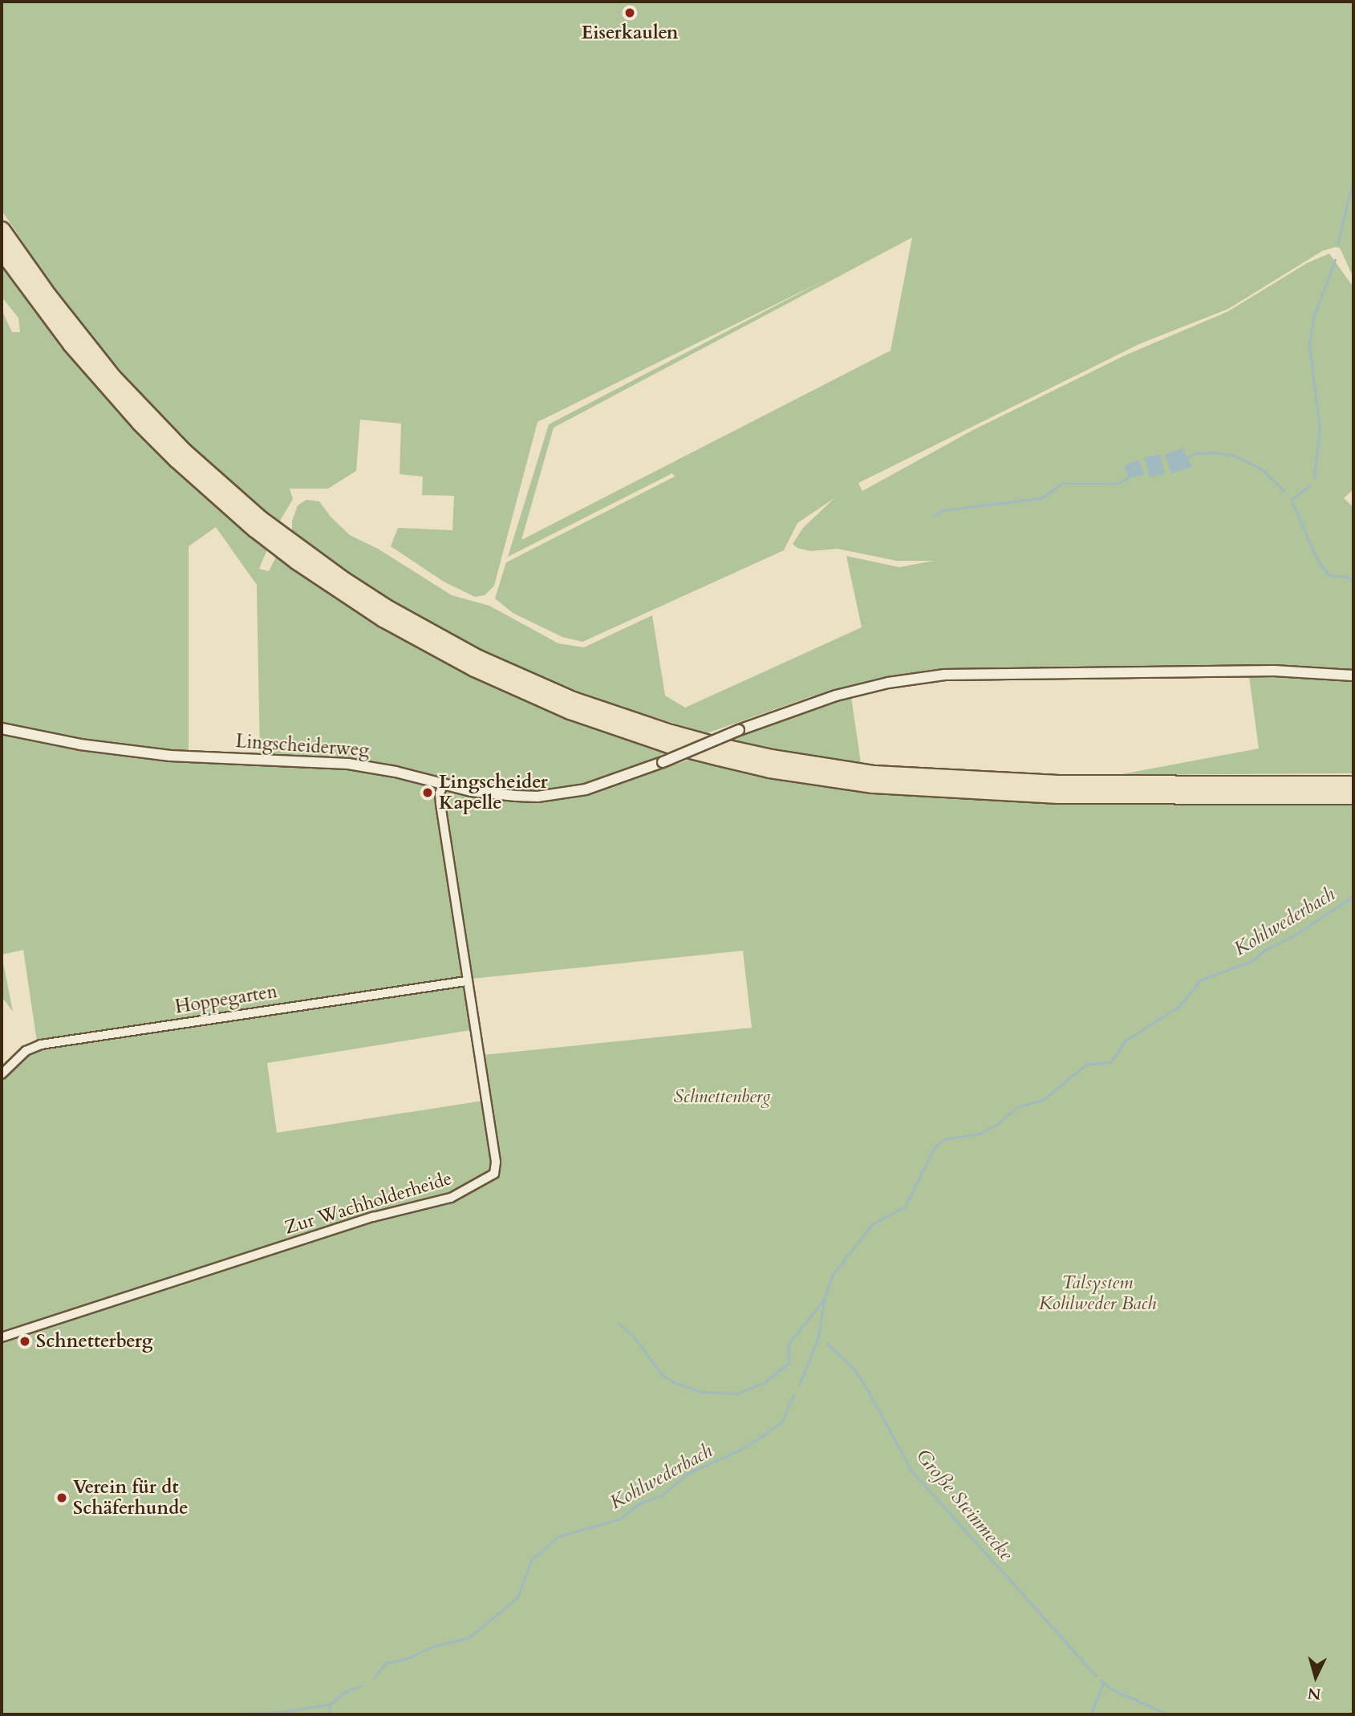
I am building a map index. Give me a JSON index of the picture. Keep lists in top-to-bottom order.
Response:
{
  "streets": {
    "street": ["Lingscheiderweg", "Hoppegarten", "Zur Wachholderheide"]
  },
  "crossings": [
    ["Lingscheiderweg", "Zur Wachholderheide"],
    ["Hoppegarten", "Zur Wachholderheide"]
  ],
  "water": ["Kohlwederbach", "Große Steinmecke"],
  "parks": ["Schnettenberg", "Talsystem Kohlweder Bach"],
  "places": [
    "Eiserkaulen",
    "Lingscheider Kapelle",
    "Schnetterberg",
    "Verein für dt Schäferhunde"
  ],
  "north": "bottom"
}
